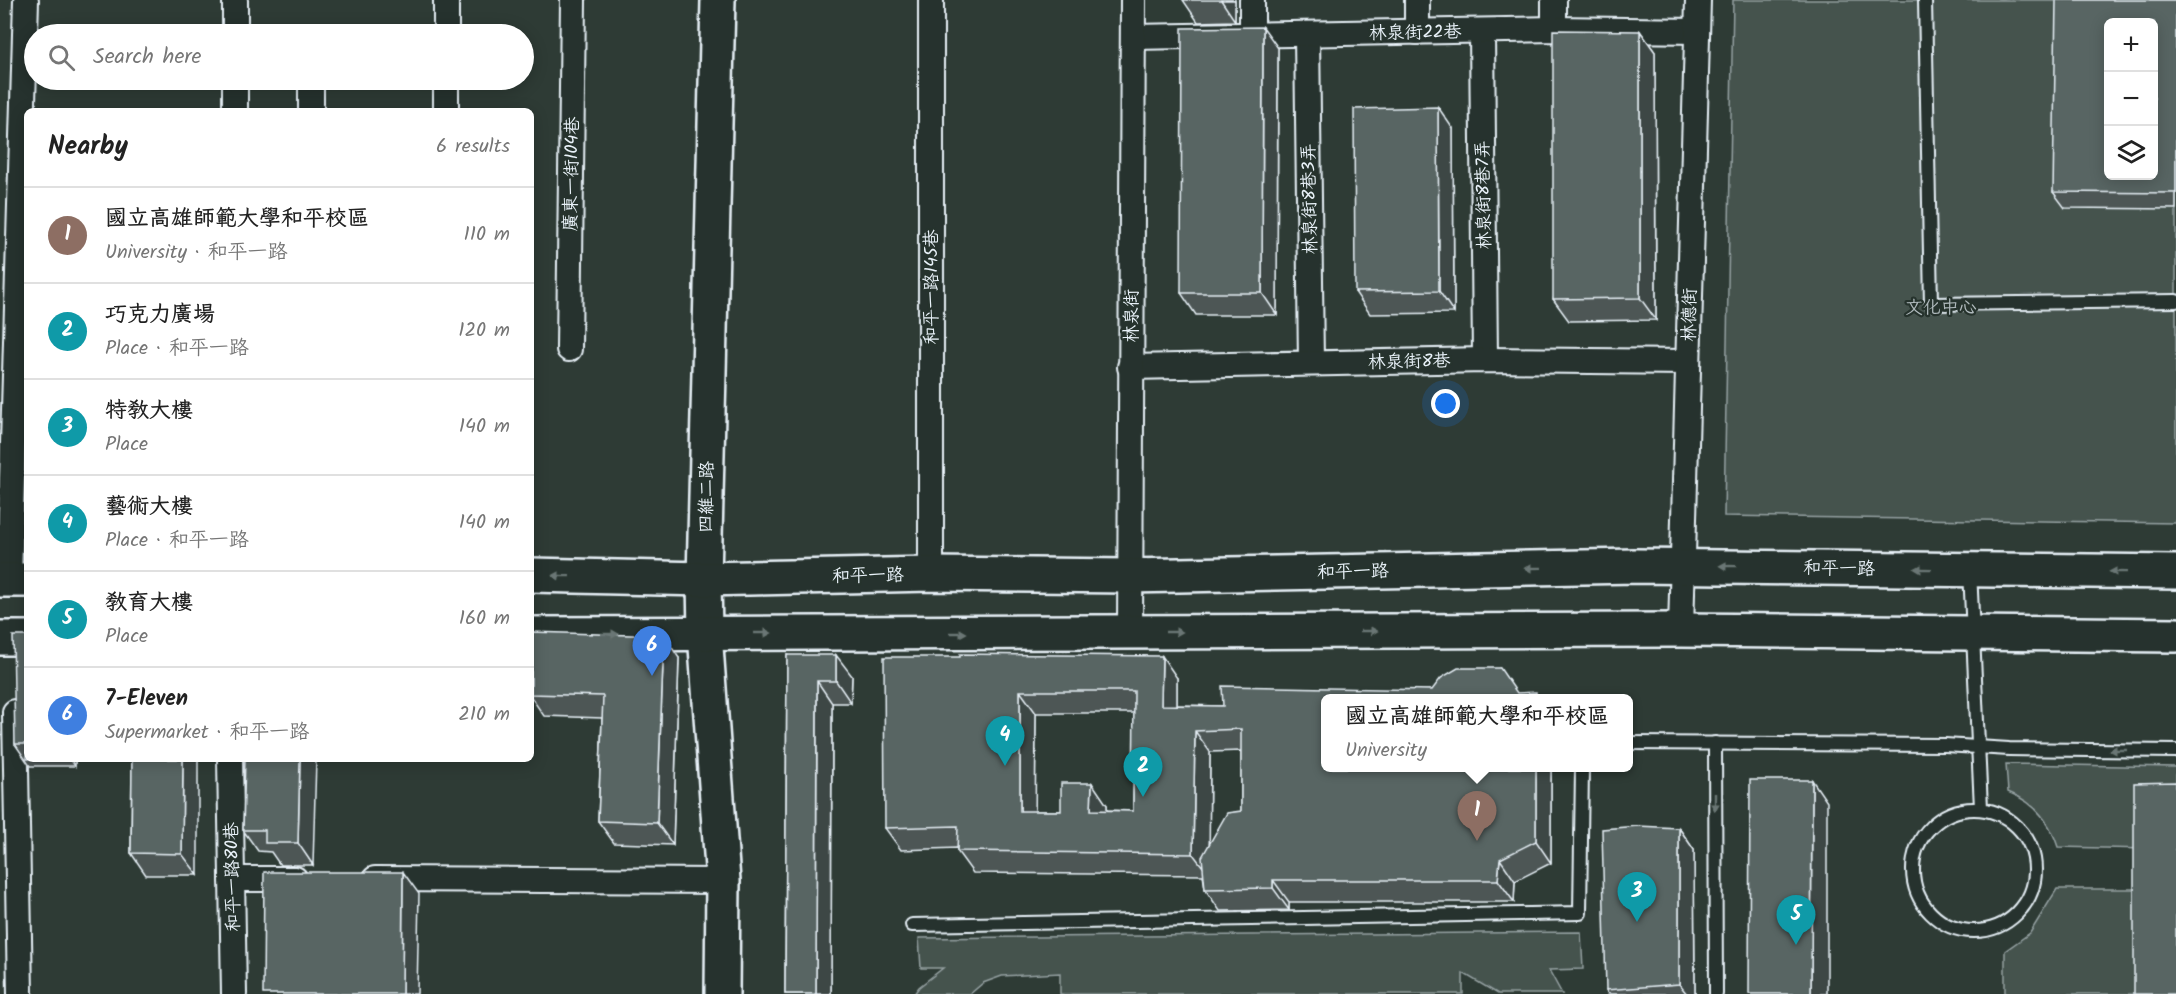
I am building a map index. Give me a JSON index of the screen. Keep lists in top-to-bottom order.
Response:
{
  "streets": {
    "street": [
      "林泉街22巷",
      "廣東一街104巷",
      "林泉街8巷7弄",
      "林泉街8巷3弄",
      "和平一路145巷",
      "林德街",
      "林泉街",
      "林泉街8巷",
      "四維二路",
      "和平一路",
      "和平一路80巷"
    ]
  },
  "crossings": [
    ["林泉街22巷", "林泉街8巷7弄"],
    ["林泉街22巷", "林泉街8巷3弄"],
    ["林泉街22巷", "林德街"],
    ["林泉街22巷", "林泉街"],
    ["林泉街8巷7弄", "林泉街8巷"],
    ["林泉街8巷3弄", "林泉街8巷"],
    ["和平一路145巷", "和平一路"],
    ["林德街", "林泉街8巷"],
    ["林德街", "和平一路"],
    ["林泉街", "林泉街8巷"],
    ["林泉街", "和平一路"],
    ["四維二路", "和平一路"]
  ],
  "parks": ["文化中心"],
  "page": {
    "map_buttons": ["+", "−"],
    "search": "Search here",
    "heading": ["Nearby", "6 results"],
    "list": [
      {
        "mark": "1",
        "name": "國立高雄師範大學和平校區",
        "note": "University · 和平一路",
        "value": "110 m"
      },
      {
        "mark": "2",
        "name": "巧克力廣場",
        "note": "Place · 和平一路",
        "value": "120 m"
      },
      {
        "mark": "3",
        "name": "特教大樓",
        "note": "Place",
        "value": "140 m"
      },
      {
        "mark": "4",
        "name": "藝術大樓",
        "note": "Place · 和平一路",
        "value": "140 m"
      },
      {
        "mark": "5",
        "name": "教育大樓",
        "note": "Place",
        "value": "160 m"
      },
      {
        "mark": "6",
        "name": "7-Eleven",
        "note": "Supermarket · 和平一路",
        "value": "210 m"
      }
    ],
    "pins": [
      "6",
      "4",
      "2",
      "1",
      "3",
      "5"
    ],
    "popup": ["國立高雄師範大學和平校區", "University"]
  }
}
